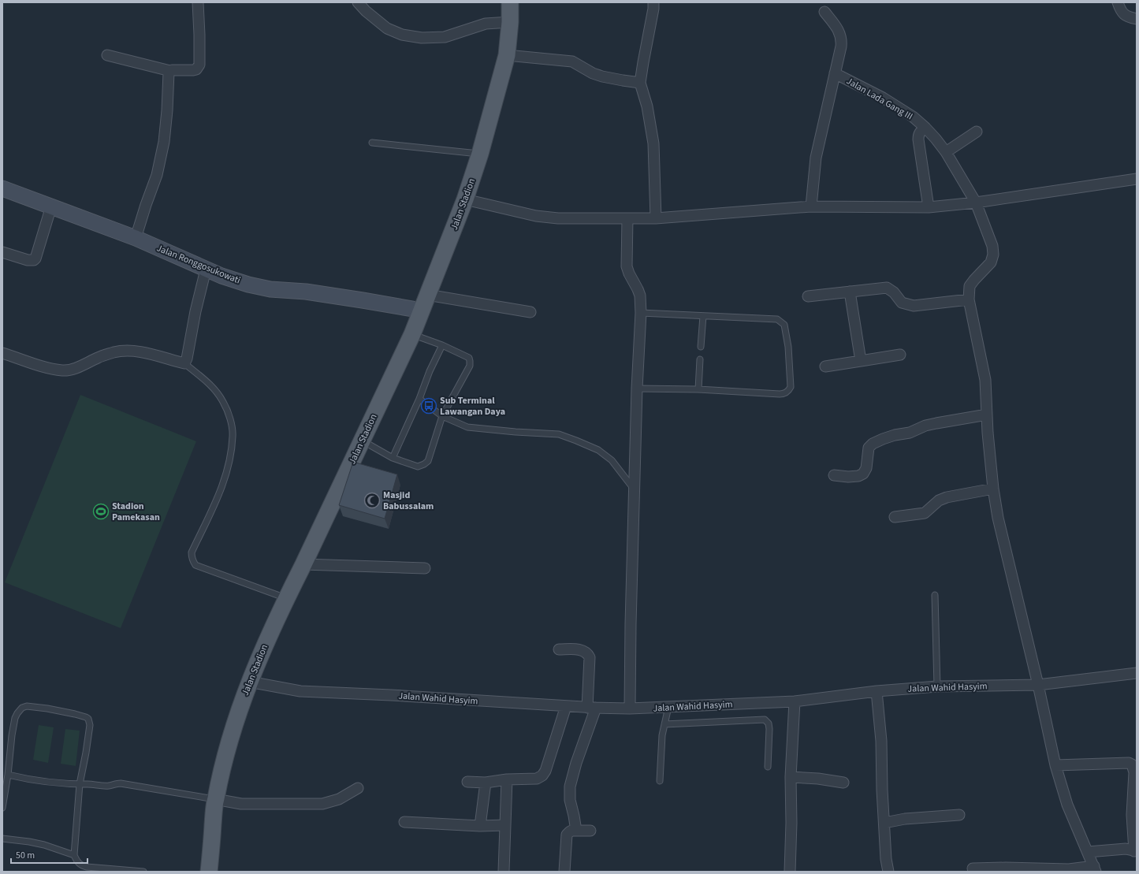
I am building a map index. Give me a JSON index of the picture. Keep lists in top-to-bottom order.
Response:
{
  "streets": {
    "main road": ["Jalan Stadion", "Jalan Ronggosukowati"],
    "street": ["Jalan Lada Gang III", "Jalan Wahid Hasyim"]
  },
  "crossings": [
    ["Jalan Lada Gang III", "Jalan Wahid Hasyim"],
    ["Jalan Stadion", "Jalan Ronggosukowati"],
    ["Jalan Stadion", "Jalan Wahid Hasyim"]
  ],
  "places": {
    "bus stop": ["Sub Terminal Lawangan Daya"],
    "mosque": ["Masjid Babussalam"],
    "sports": ["Stadion Pamekasan"]
  },
  "scale_bar": "50 m"
}
